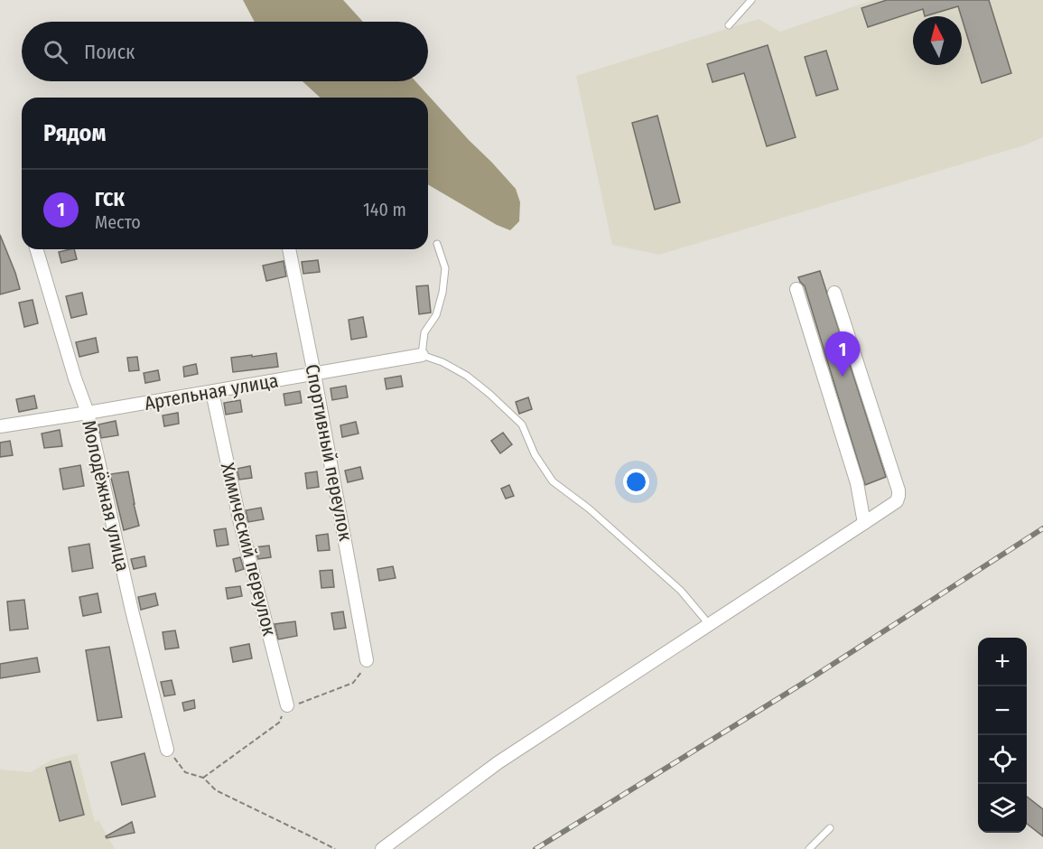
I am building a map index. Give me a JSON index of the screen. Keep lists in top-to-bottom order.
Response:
{
  "streets": {
    "street": [
      "Артельная улица",
      "Спортивный переулок",
      "Молодёжная улица",
      "Химический переулок"
    ]
  },
  "crossings": [
    ["Артельная улица", "Спортивный переулок"],
    ["Артельная улица", "Молодёжная улица"],
    ["Артельная улица", "Химический переулок"]
  ],
  "north": "top",
  "page": {
    "search": "Поиск",
    "heading": "Рядом",
    "list": [
      {
        "mark": "1",
        "name": "ГСК",
        "note": "Место",
        "value": "140 m"
      }
    ],
    "pins": "1",
    "map_buttons": ["+", "−"]
  }
}
